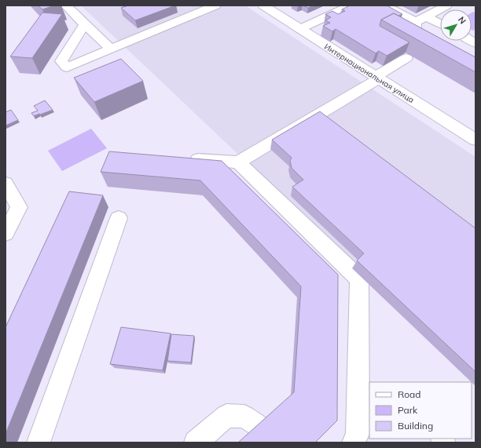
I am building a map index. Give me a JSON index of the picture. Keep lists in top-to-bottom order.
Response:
{
  "streets": {
    "main road": ["Интернациональная улица"]
  },
  "legend": ["Road", "Park", "Building"],
  "north": "top right"
}
